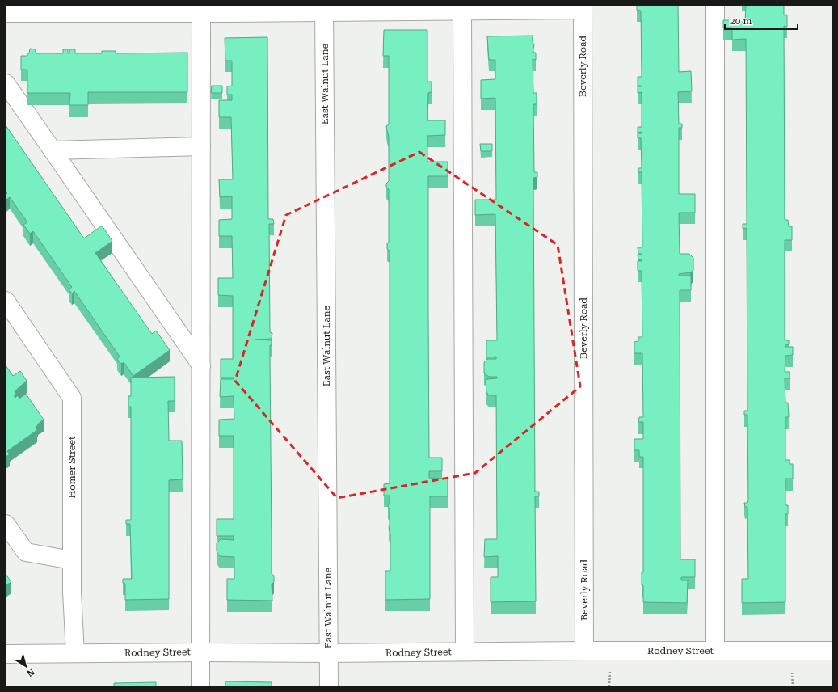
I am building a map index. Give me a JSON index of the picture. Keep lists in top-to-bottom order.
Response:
{
  "streets": {
    "street": [
      "Beverly Road",
      "East Walnut Lane",
      "Homer Street",
      "Rodney Street"
    ]
  },
  "crossings": [
    ["Beverly Road", "Rodney Street"],
    ["East Walnut Lane", "Rodney Street"],
    ["Homer Street", "Rodney Street"]
  ],
  "scale_bar": "20 m",
  "north": "bottom right"
}
